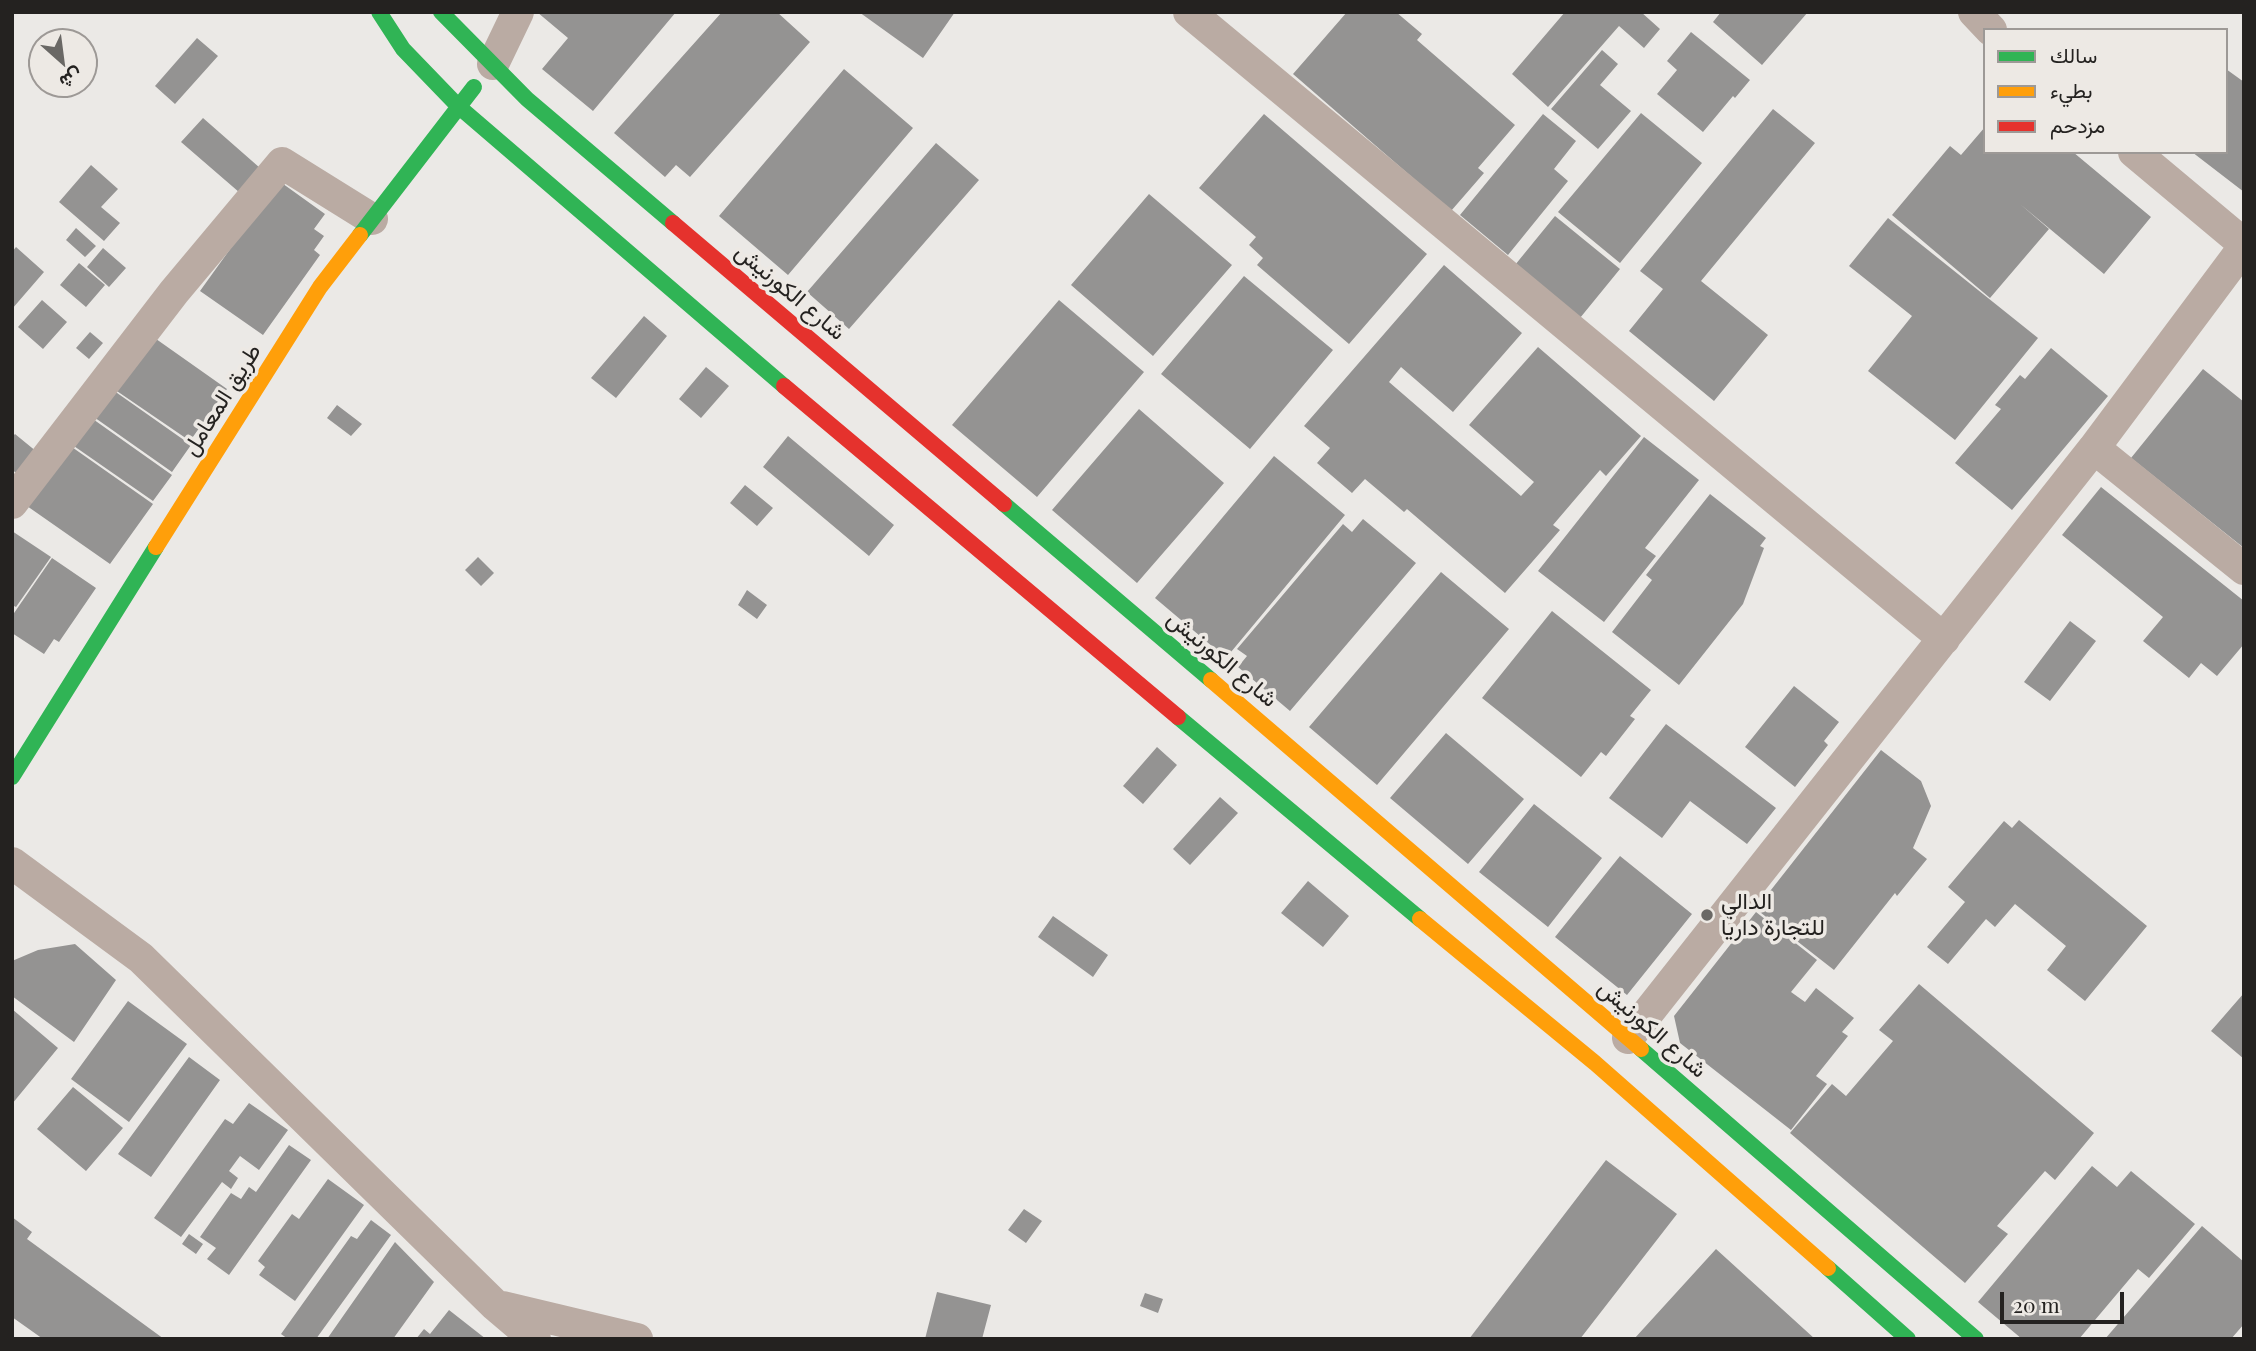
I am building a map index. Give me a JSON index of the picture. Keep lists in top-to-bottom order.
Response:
{
  "streets": {
    "main road": ["شارع الكورنيش", "طريق المعامل"]
  },
  "crossings": [
    ["شارع الكورنيش", "طريق المعامل"]
  ],
  "places": ["الدالي للتجارة داريا"],
  "legend": ["سالك", "بطيء", "مزدحم"],
  "scale_bar": "20 m",
  "north": "bottom right"
}
